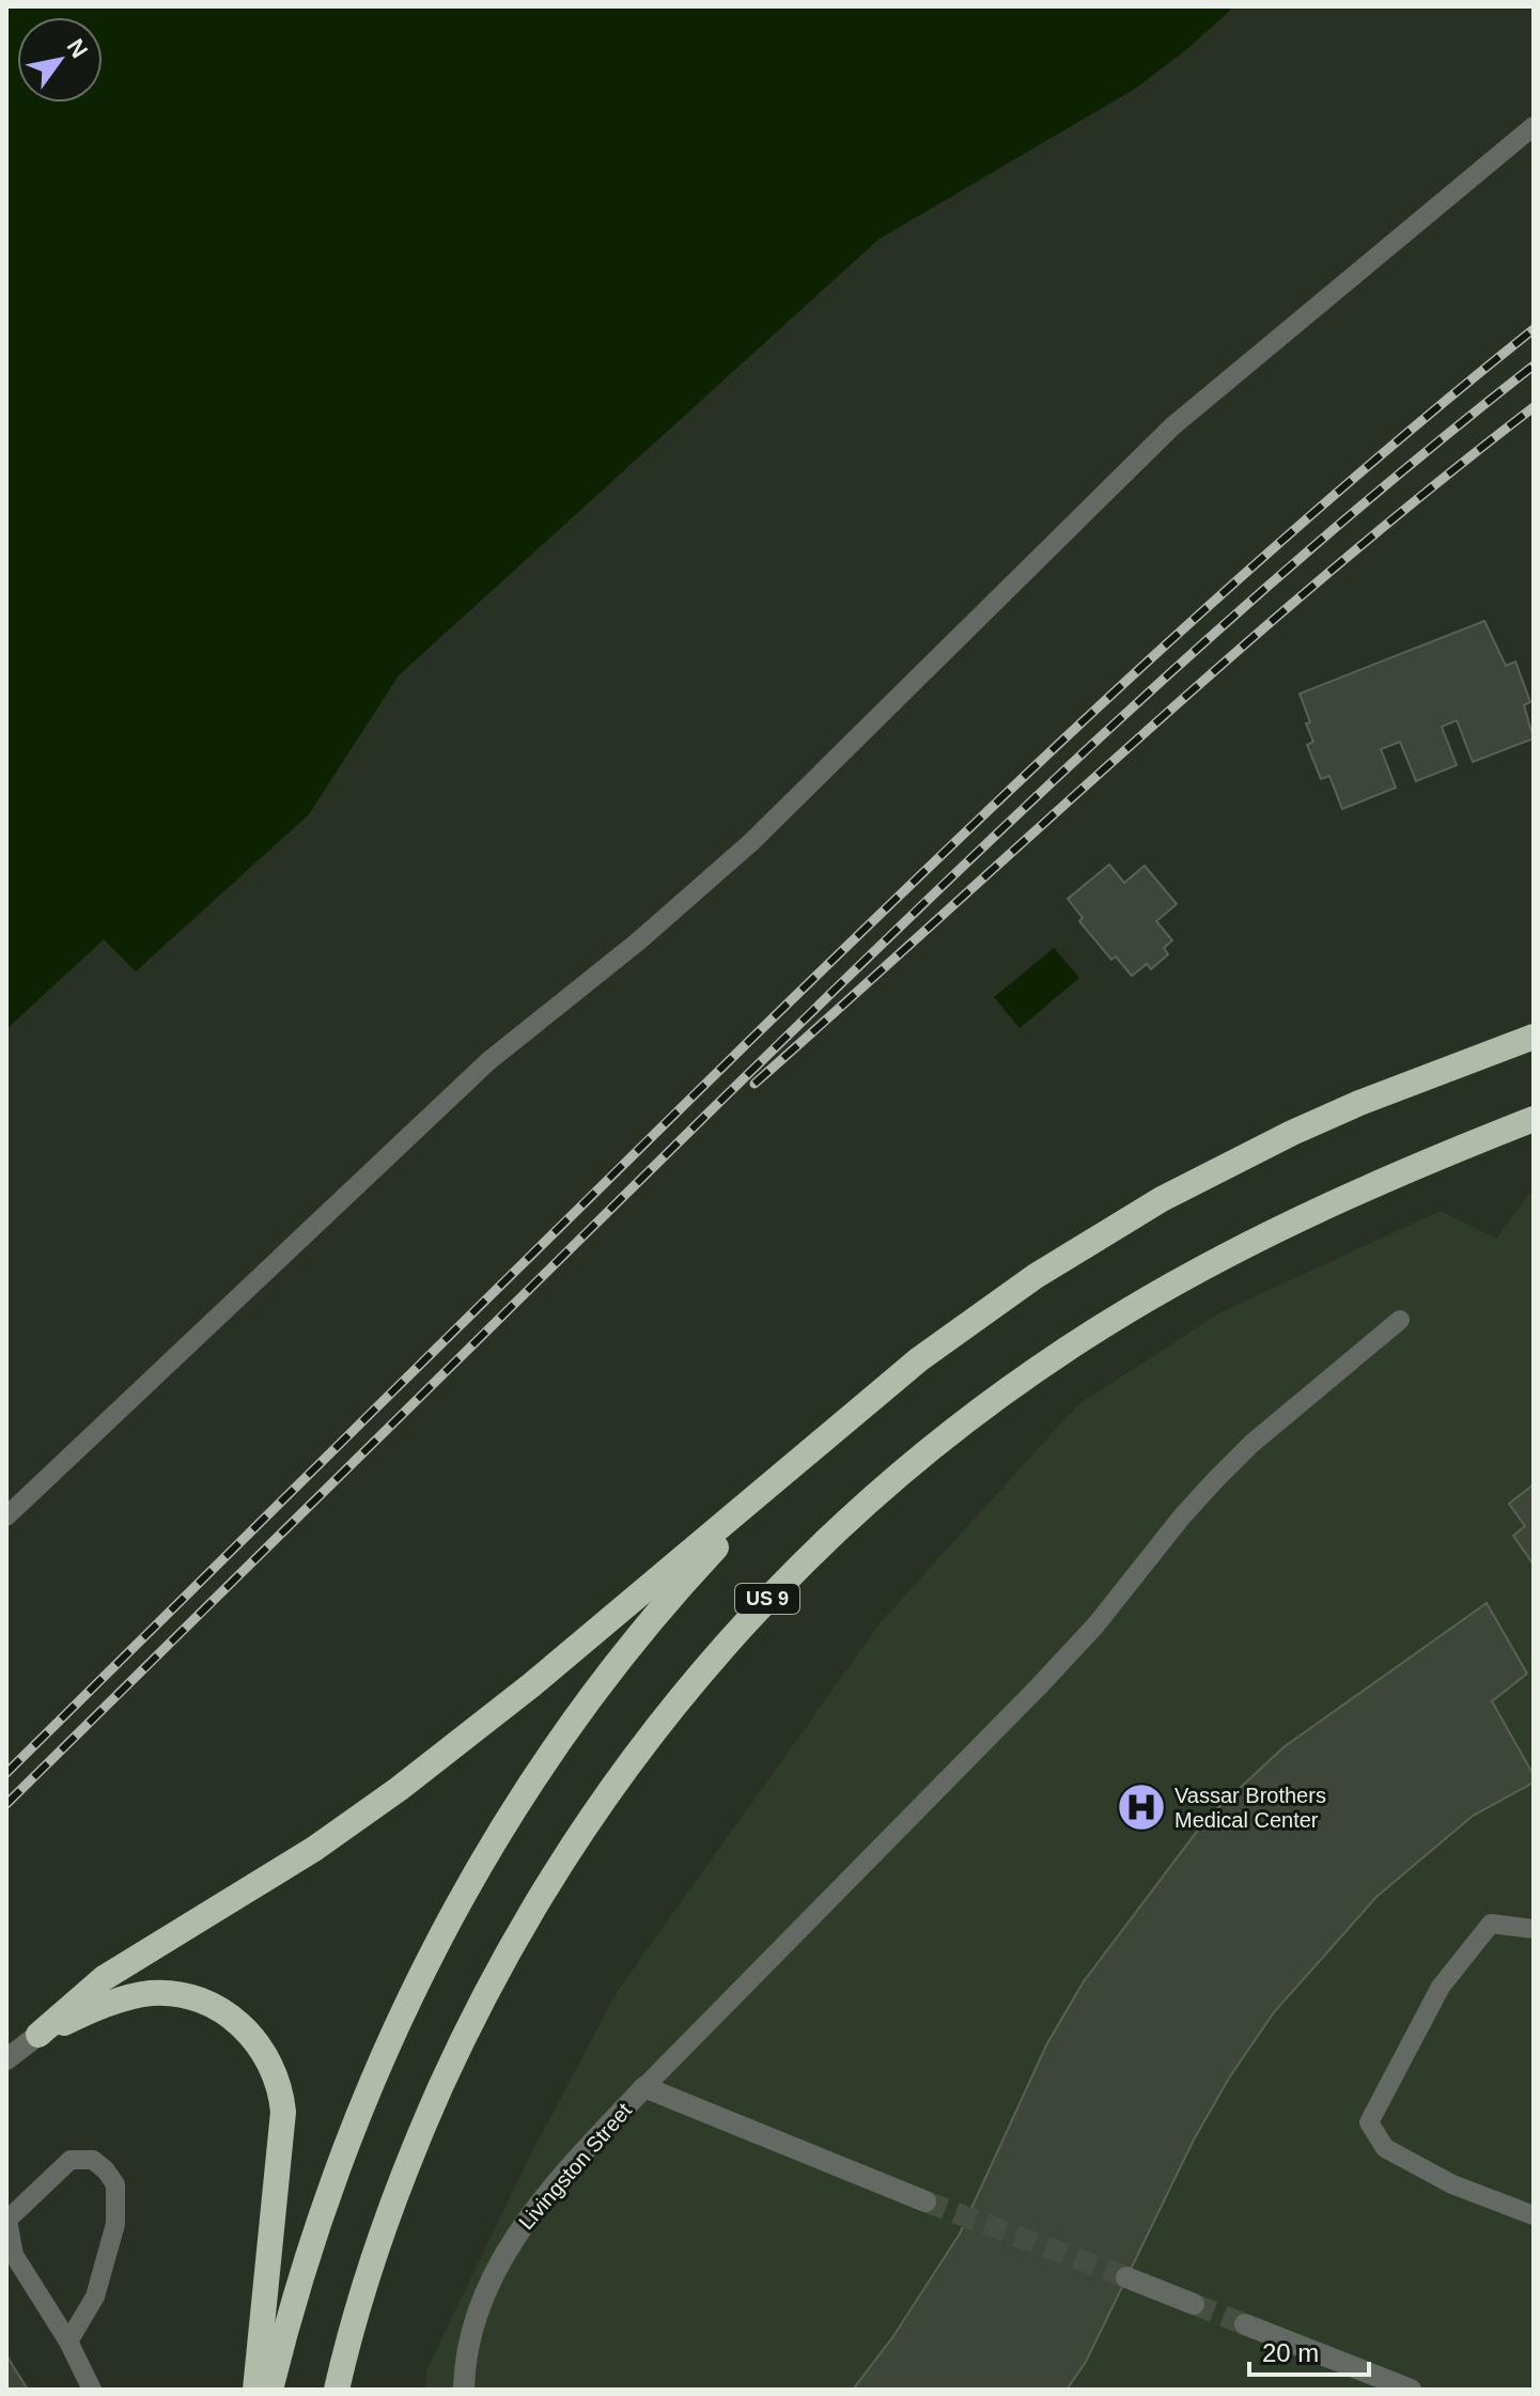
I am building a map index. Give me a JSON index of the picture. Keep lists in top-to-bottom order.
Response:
{
  "streets": {
    "highway": ["US 9"],
    "street": ["Livingston Street"]
  },
  "places": {
    "hospital": ["Vassar Brothers Medical Center"]
  },
  "scale_bar": "20 m",
  "north": "top right"
}
